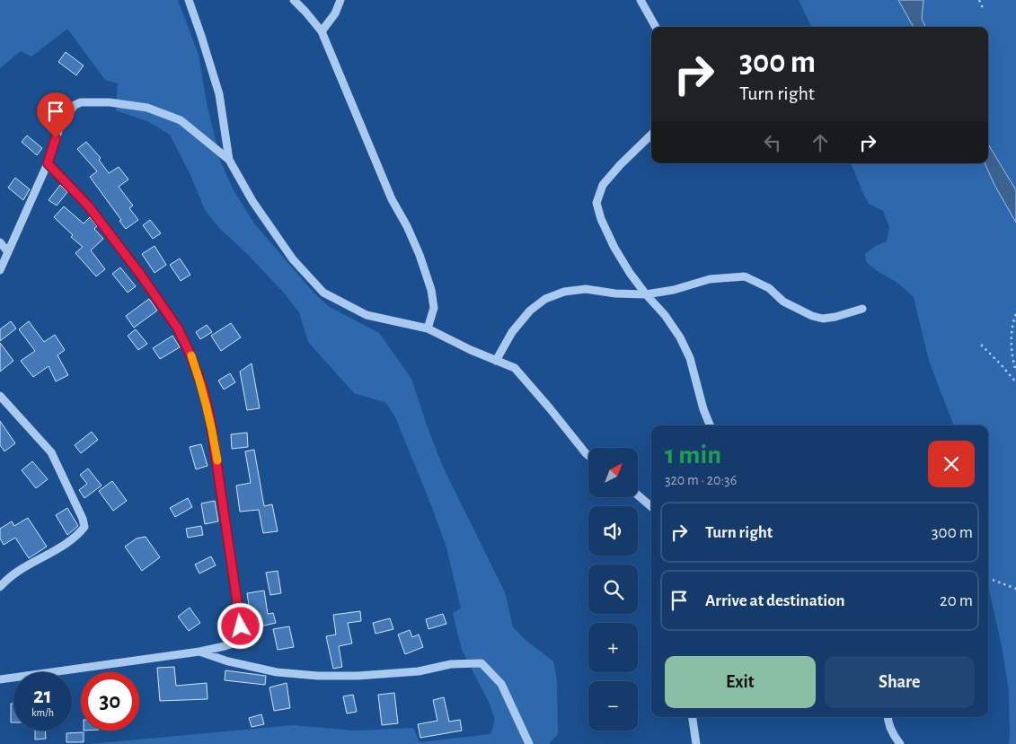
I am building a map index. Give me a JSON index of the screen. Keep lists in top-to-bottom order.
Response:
{
  "north": "top right",
  "page": {
    "turn": ["300 m", "Turn right"],
    "heading": ["1 min", "320 m · 20:36"],
    "map_buttons": ["+", "−"],
    "list": [
      {
        "name": "Turn right",
        "value": "300 m"
      },
      {
        "name": "Arrive at destination",
        "value": "20 m"
      }
    ],
    "buttons": ["Exit", "Share"],
    "speed": "21 km/h",
    "limit": "30"
  }
}
